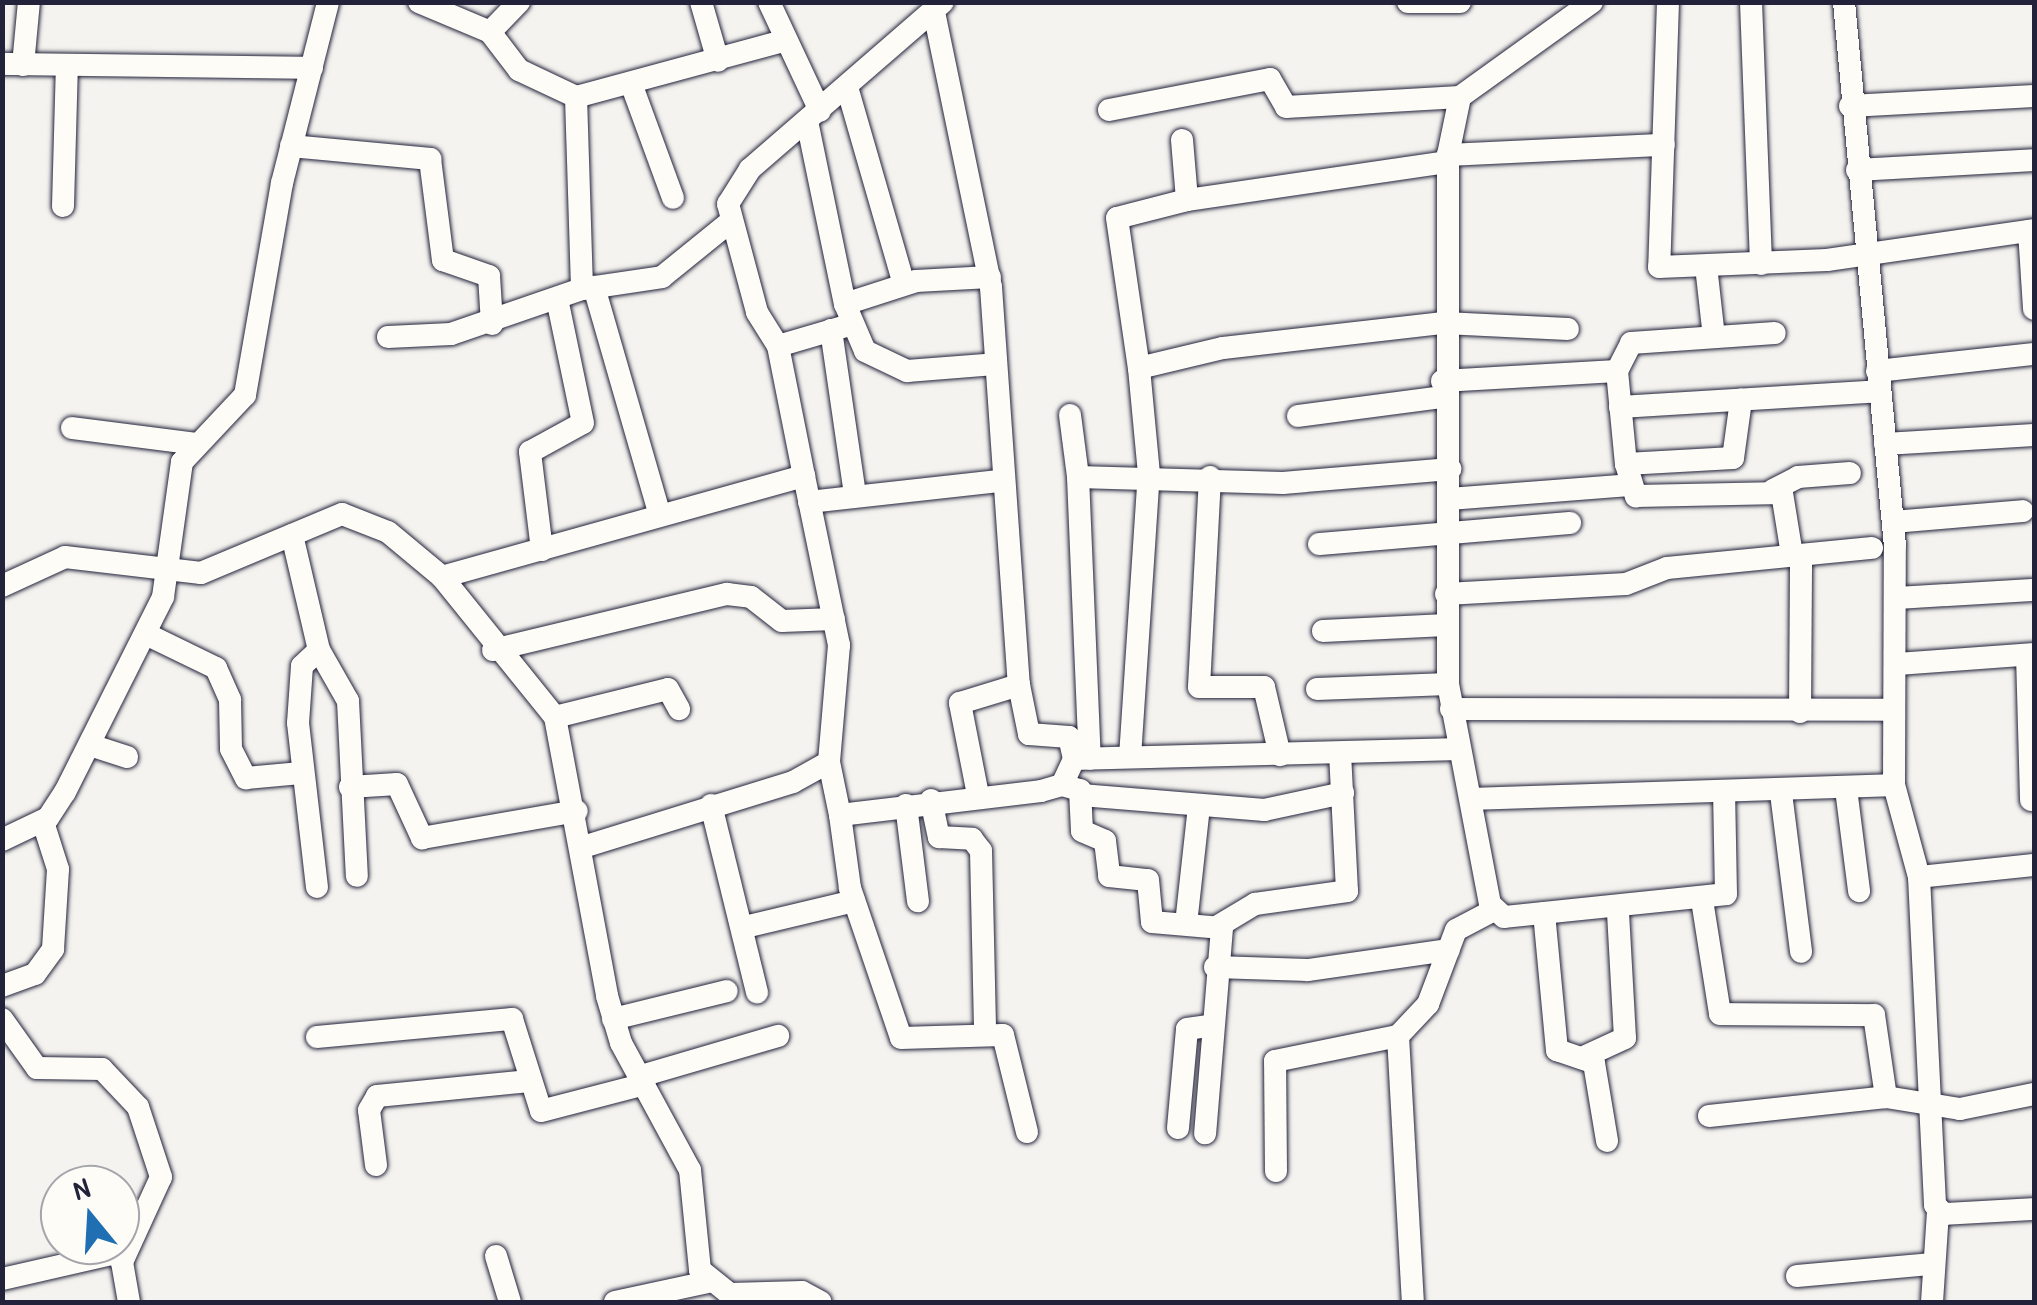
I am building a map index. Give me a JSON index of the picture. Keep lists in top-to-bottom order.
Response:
{
  "north": "top"
}
